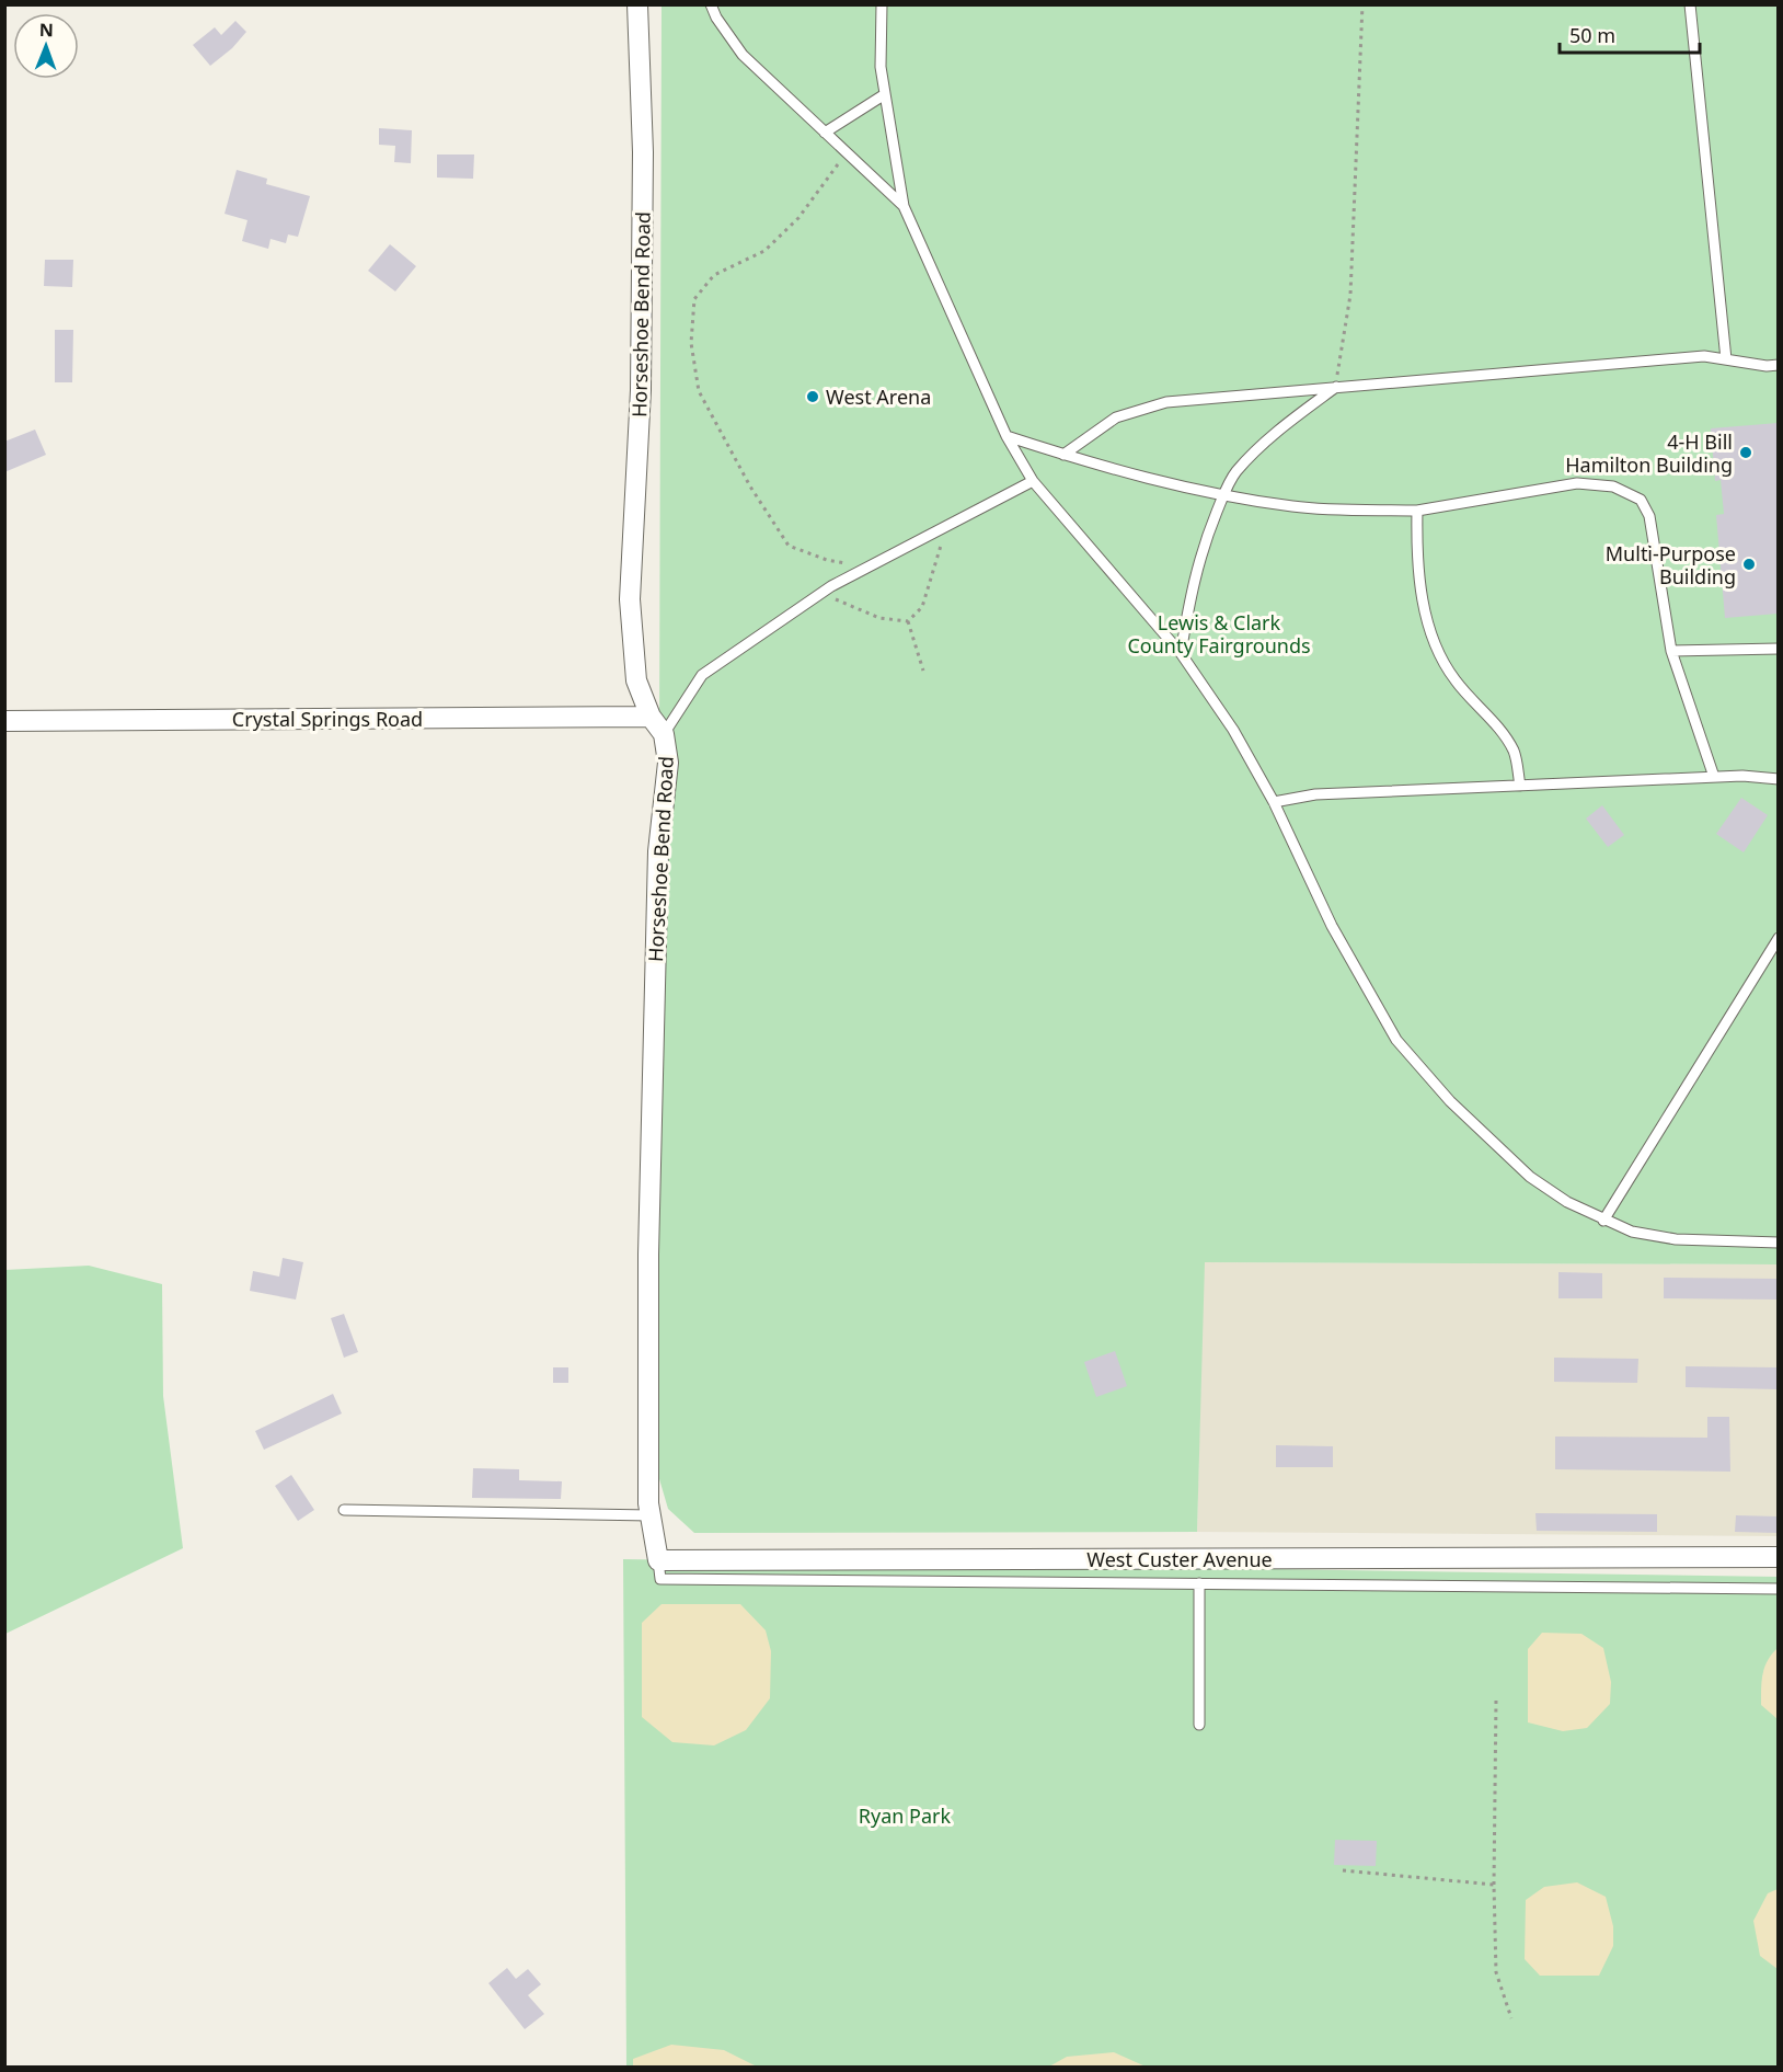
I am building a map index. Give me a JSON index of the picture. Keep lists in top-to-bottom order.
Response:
{
  "streets": {
    "street": ["Horseshoe Bend Road", "Crystal Springs Road", "West Custer Avenue"]
  },
  "crossings": [
    ["Horseshoe Bend Road", "Crystal Springs Road"]
  ],
  "parks": ["Lewis & Clark County Fairgrounds", "Ryan Park"],
  "places": ["West Arena", "4-H Bill Hamilton Building", "Multi-Purpose Building"],
  "scale_bar": "50 m",
  "north": "top"
}
